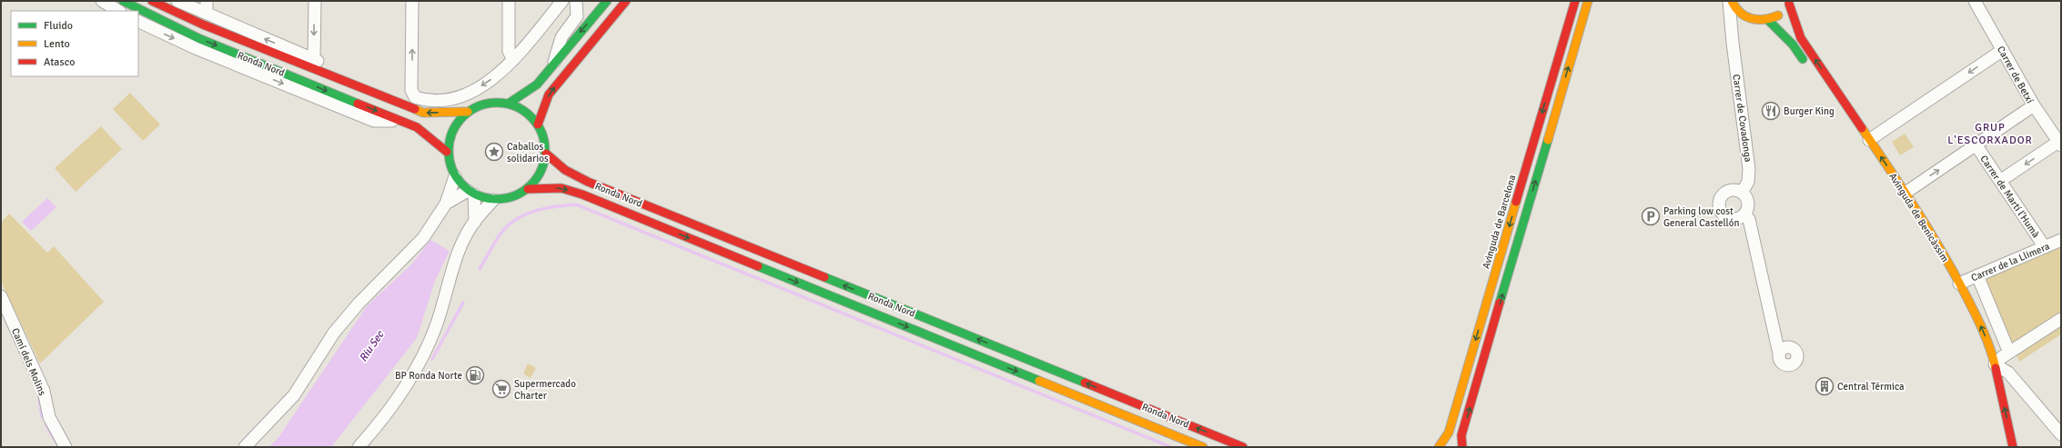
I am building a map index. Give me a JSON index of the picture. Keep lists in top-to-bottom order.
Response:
{
  "streets": {
    "main road": ["Ronda Nord", "Avinguda de Benicàssim", "Avinguda de Barcelona"],
    "street": [
      "Carrer de Betxí",
      "Carrer de Covadonga",
      "Carrer de Martí l'Humà",
      "Carrer de la Llimera",
      "Camí dels Molins"
    ]
  },
  "crossings": [
    ["Carrer de Martí l'Humà", "Carrer de la Llimera"],
    ["Avinguda de Benicàssim", "Carrer de la Llimera"]
  ],
  "one_way": ["Avinguda de Benicàssim"],
  "districts": ["GRUP L'ESCORXADOR"],
  "water": ["Riu Sec"],
  "places": {
    "restaurant": ["Burger King"],
    "place": ["Caballos solidarios"],
    "parking": ["Parking low cost General Castellón"],
    "fuel station": ["BP Ronda Norte"],
    "building": ["Central Térmica"],
    "supermarket": ["Supermercado Charter"]
  },
  "legend": ["Fluido", "Lento", "Atasco"]
}
